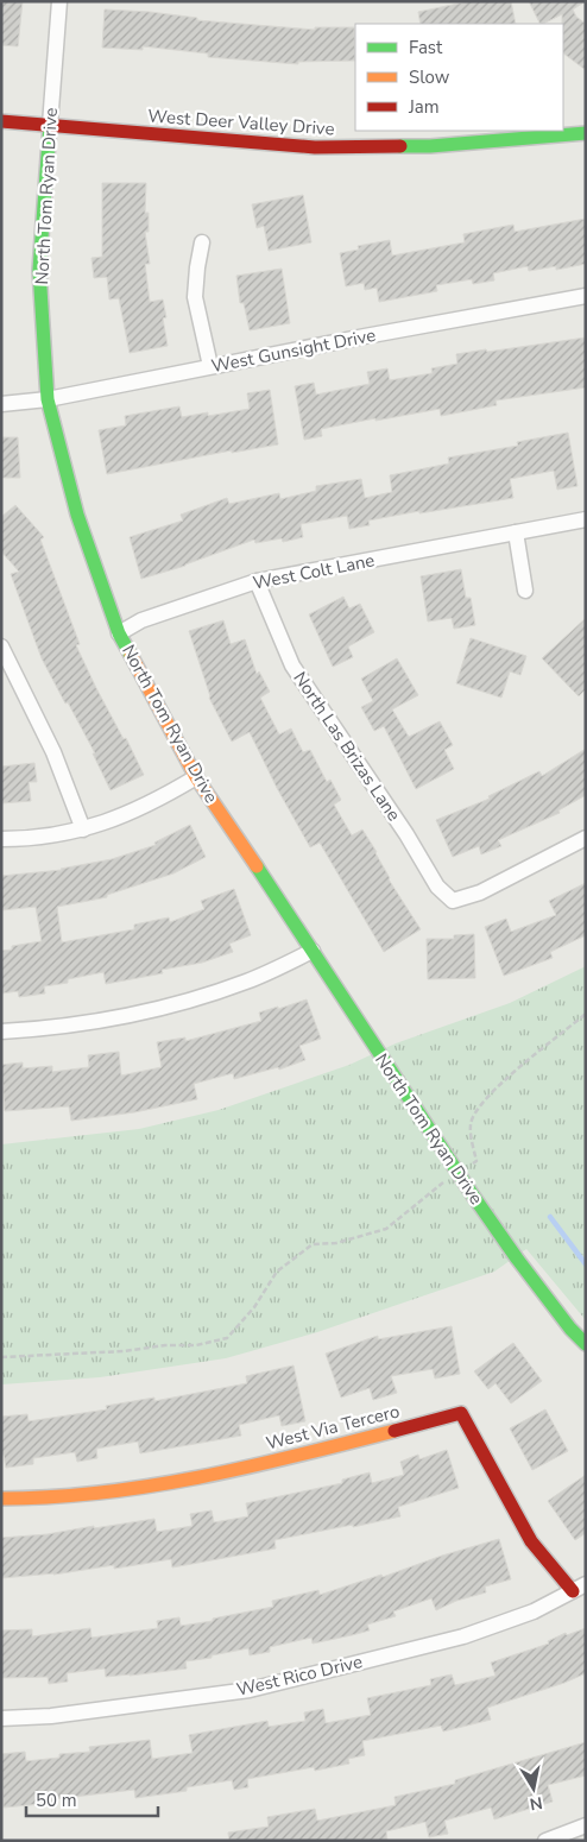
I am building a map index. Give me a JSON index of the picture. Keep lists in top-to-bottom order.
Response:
{
  "streets": {
    "street": [
      "West Deer Valley Drive",
      "North Tom Ryan Drive",
      "West Gunsight Drive",
      "West Colt Lane",
      "North Las Brizas Lane",
      "West Via Tercero",
      "West Rico Drive"
    ]
  },
  "crossings": [
    ["West Deer Valley Drive", "North Tom Ryan Drive"],
    ["North Tom Ryan Drive", "West Gunsight Drive"],
    ["North Tom Ryan Drive", "West Colt Lane"],
    ["West Colt Lane", "North Las Brizas Lane"],
    ["West Via Tercero", "West Rico Drive"]
  ],
  "legend": ["Fast", "Slow", "Jam"],
  "scale_bar": "50 m",
  "north": "bottom"
}
